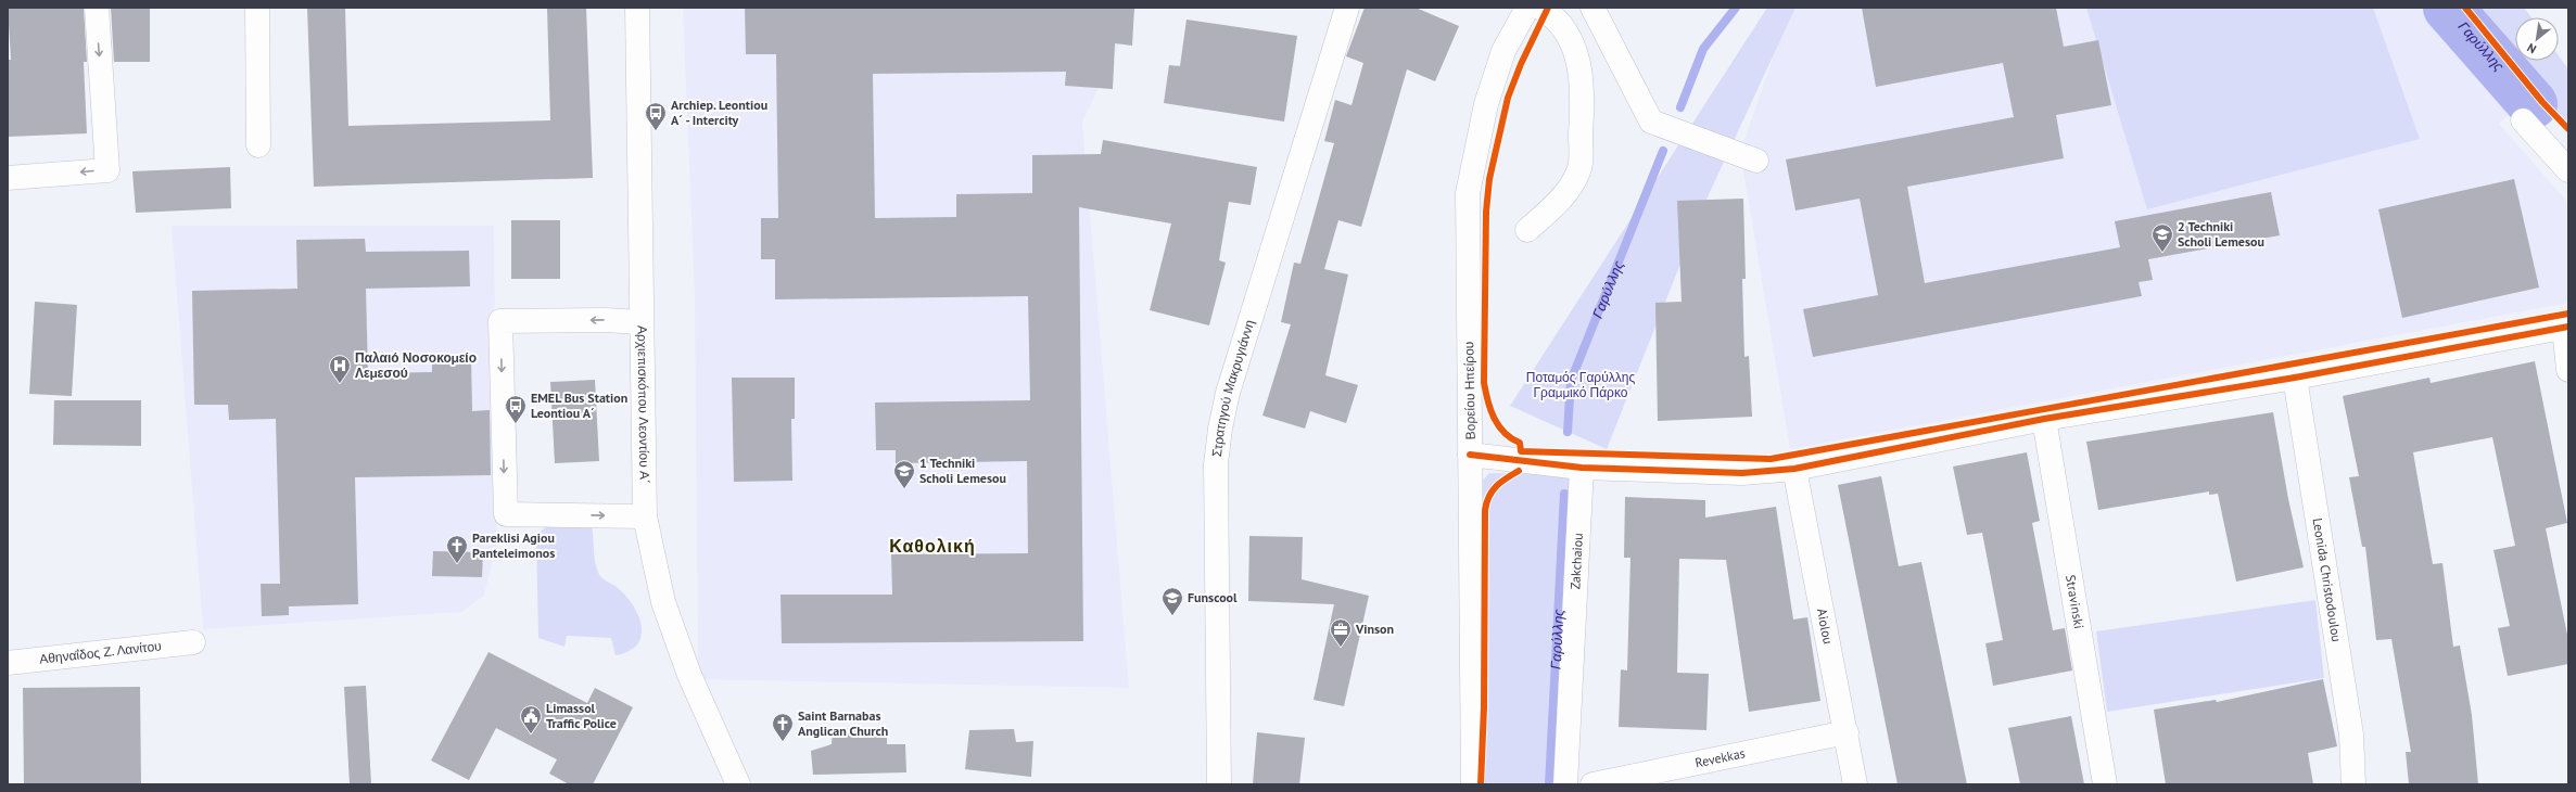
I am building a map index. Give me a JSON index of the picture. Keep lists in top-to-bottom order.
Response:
{
  "streets": {
    "street": [
      "Στρατηγού Μακρυγιάννη",
      "Βορείου Ηπείρου",
      "Αρχιεπισκόπου Λεοντίου Α΄",
      "Zakchaiou",
      "Leonida Christodoulou",
      "Stravinski",
      "Aiolou",
      "Αθηναΐδος Ζ. Λανίτου",
      "Revekkas"
    ]
  },
  "crossings": [
    ["Aiolou", "Revekkas"]
  ],
  "districts": ["Καθολική"],
  "water": ["Γαρύλλης"],
  "parks": ["Ποταμός Γαρύλλης Γραμμικό Πάρκο"],
  "places": {
    "bus stop": ["Archiep. Leontiou A´ - Intercity", "EMEL Bus Station Leontiou A´"],
    "school or university": ["2 Techniki Scholi Lemesou", "1 Techniki Scholi Lemesou", "Funscool"],
    "hospital": ["Παλαιό Νοσοκομείο Λεμεσού"],
    "church": ["Pareklisi Agiou Panteleimonos", "Saint Barnabas Anglican Church"],
    "office": ["Vinson"],
    "public building": ["Limassol Traffic Police"]
  },
  "north": "bottom left"
}
